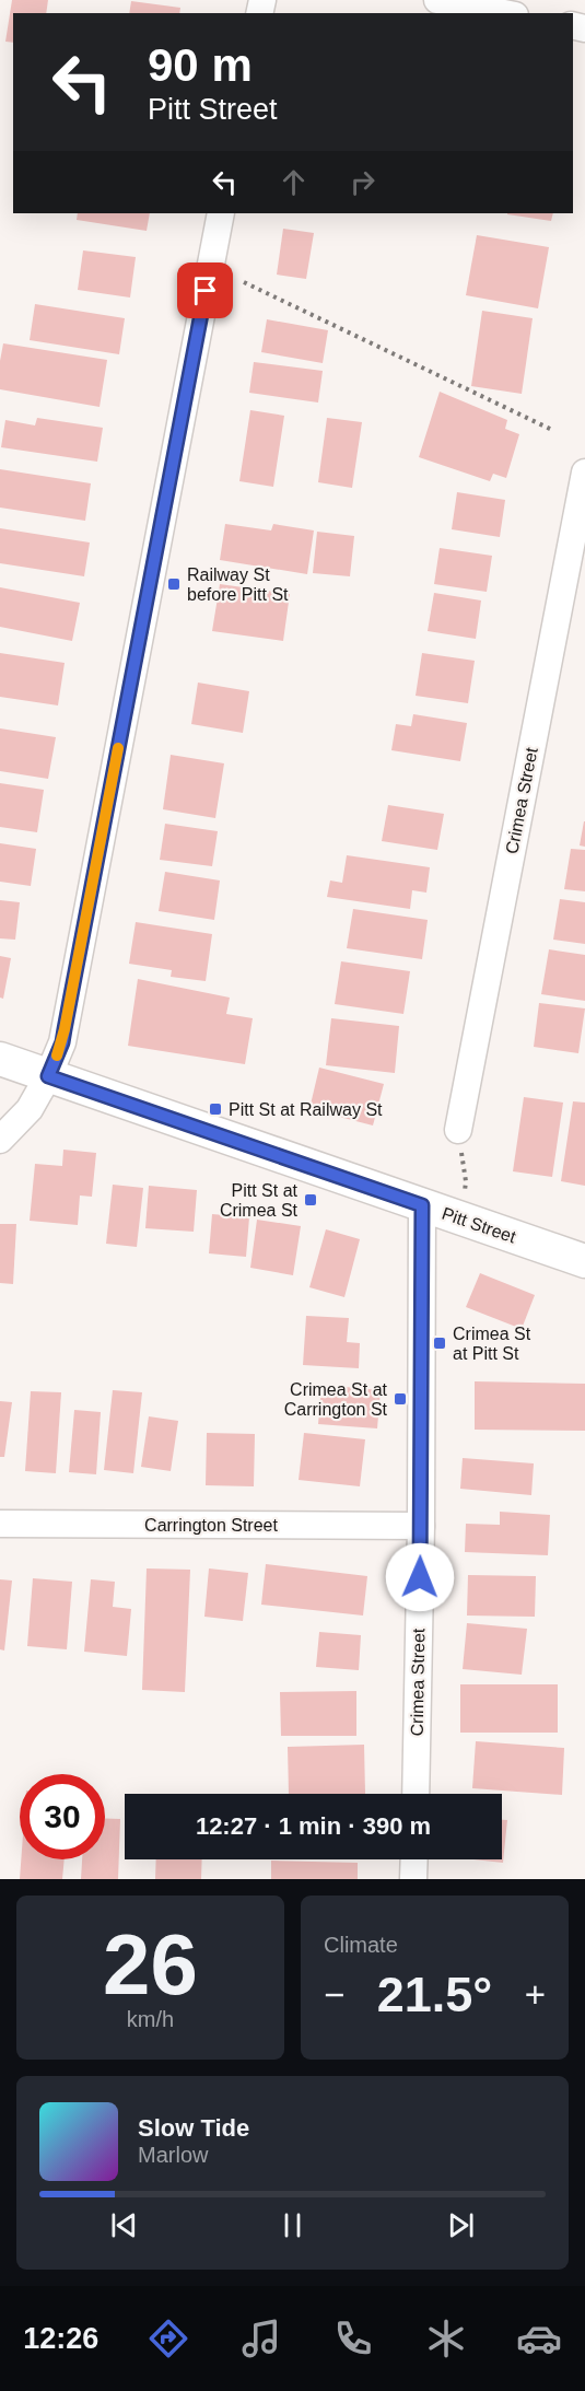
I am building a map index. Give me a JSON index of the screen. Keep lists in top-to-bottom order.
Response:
{
  "streets": {
    "main road": ["Pitt Street"],
    "street": ["Crimea Street", "Carrington Street"]
  },
  "crossings": [
    ["Crimea Street", "Pitt Street"],
    ["Crimea Street", "Carrington Street"]
  ],
  "places": {
    "transit": [
      "Railway St before Pitt St",
      "Pitt St at Railway St",
      "Pitt St at Crimea St",
      "Crimea St at Pitt St",
      "Crimea St at Carrington St"
    ]
  },
  "page": {
    "turn": ["90 m", "Pitt Street"],
    "limit": "30",
    "trip": "12:27 · 1 min · 390 m",
    "tile": [
      ["26", "km/h"],
      "Climate"
    ],
    "heat": ["−", "21.5°", "+"],
    "song": ["Slow Tide", "Marlow"],
    "tabs": "12:26"
  }
}
